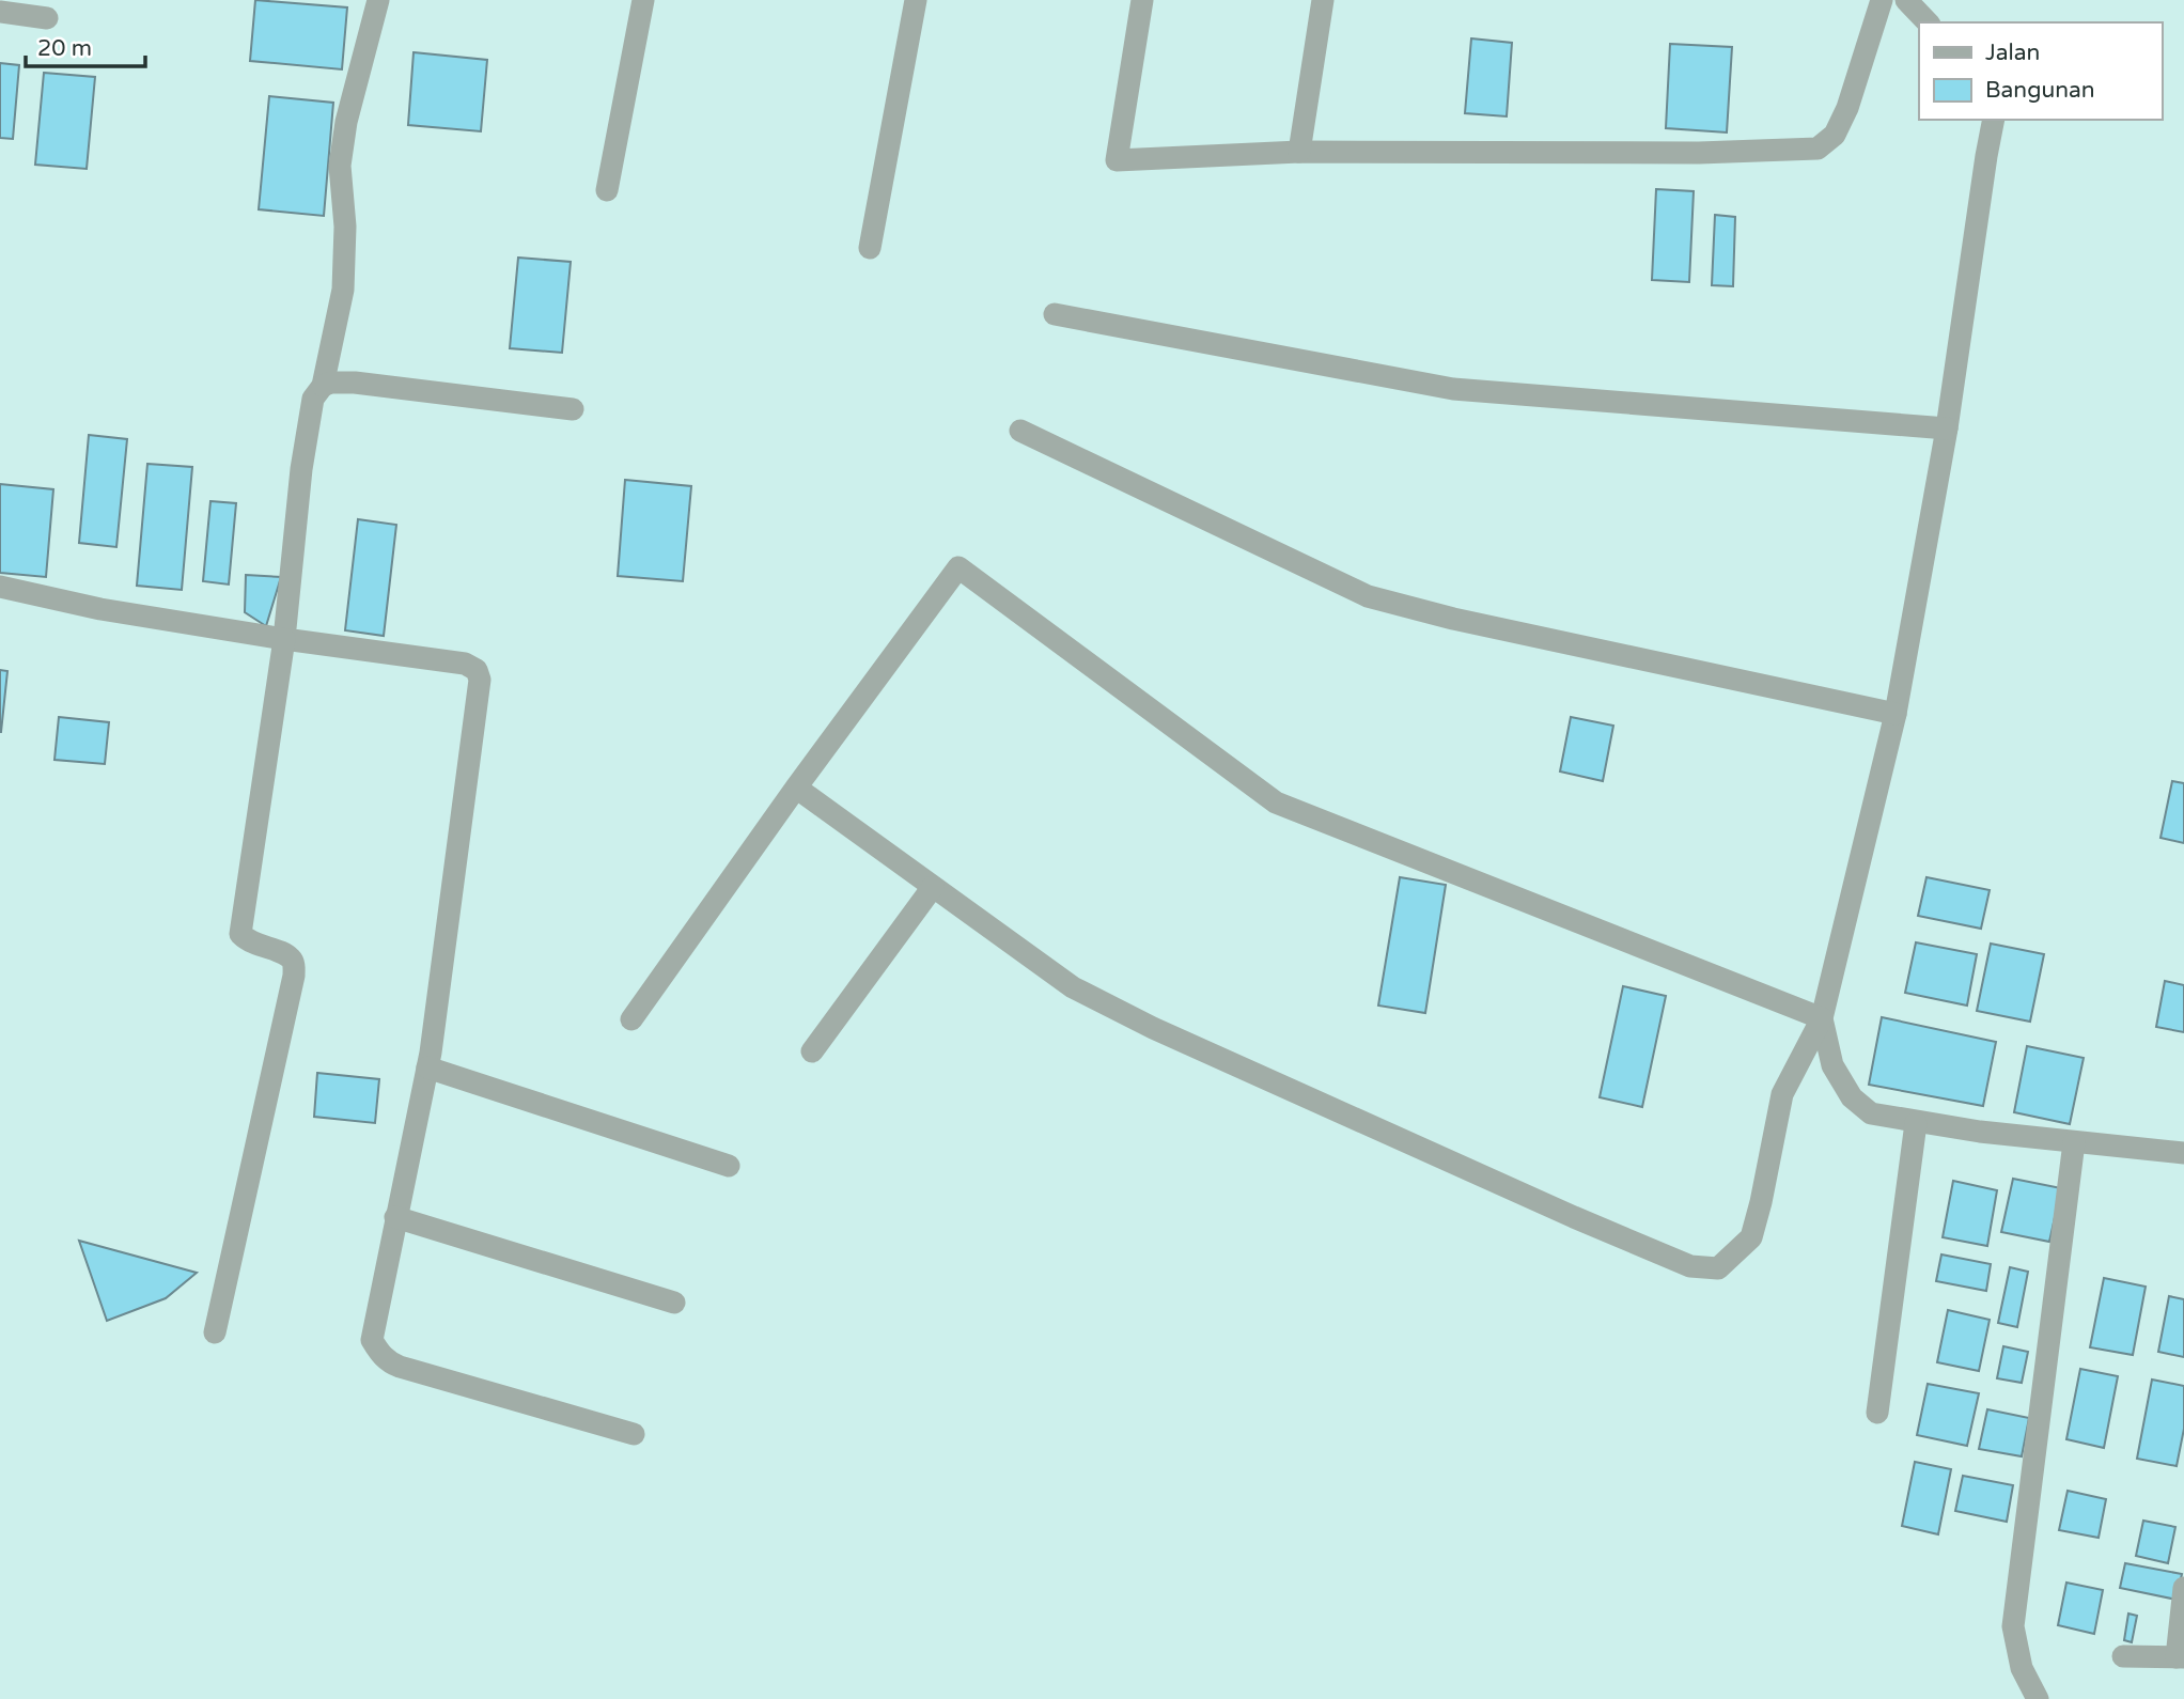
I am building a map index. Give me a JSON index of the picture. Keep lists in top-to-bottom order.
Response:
{
  "legend": ["Jalan", "Bangunan"],
  "scale_bar": "20 m"
}
